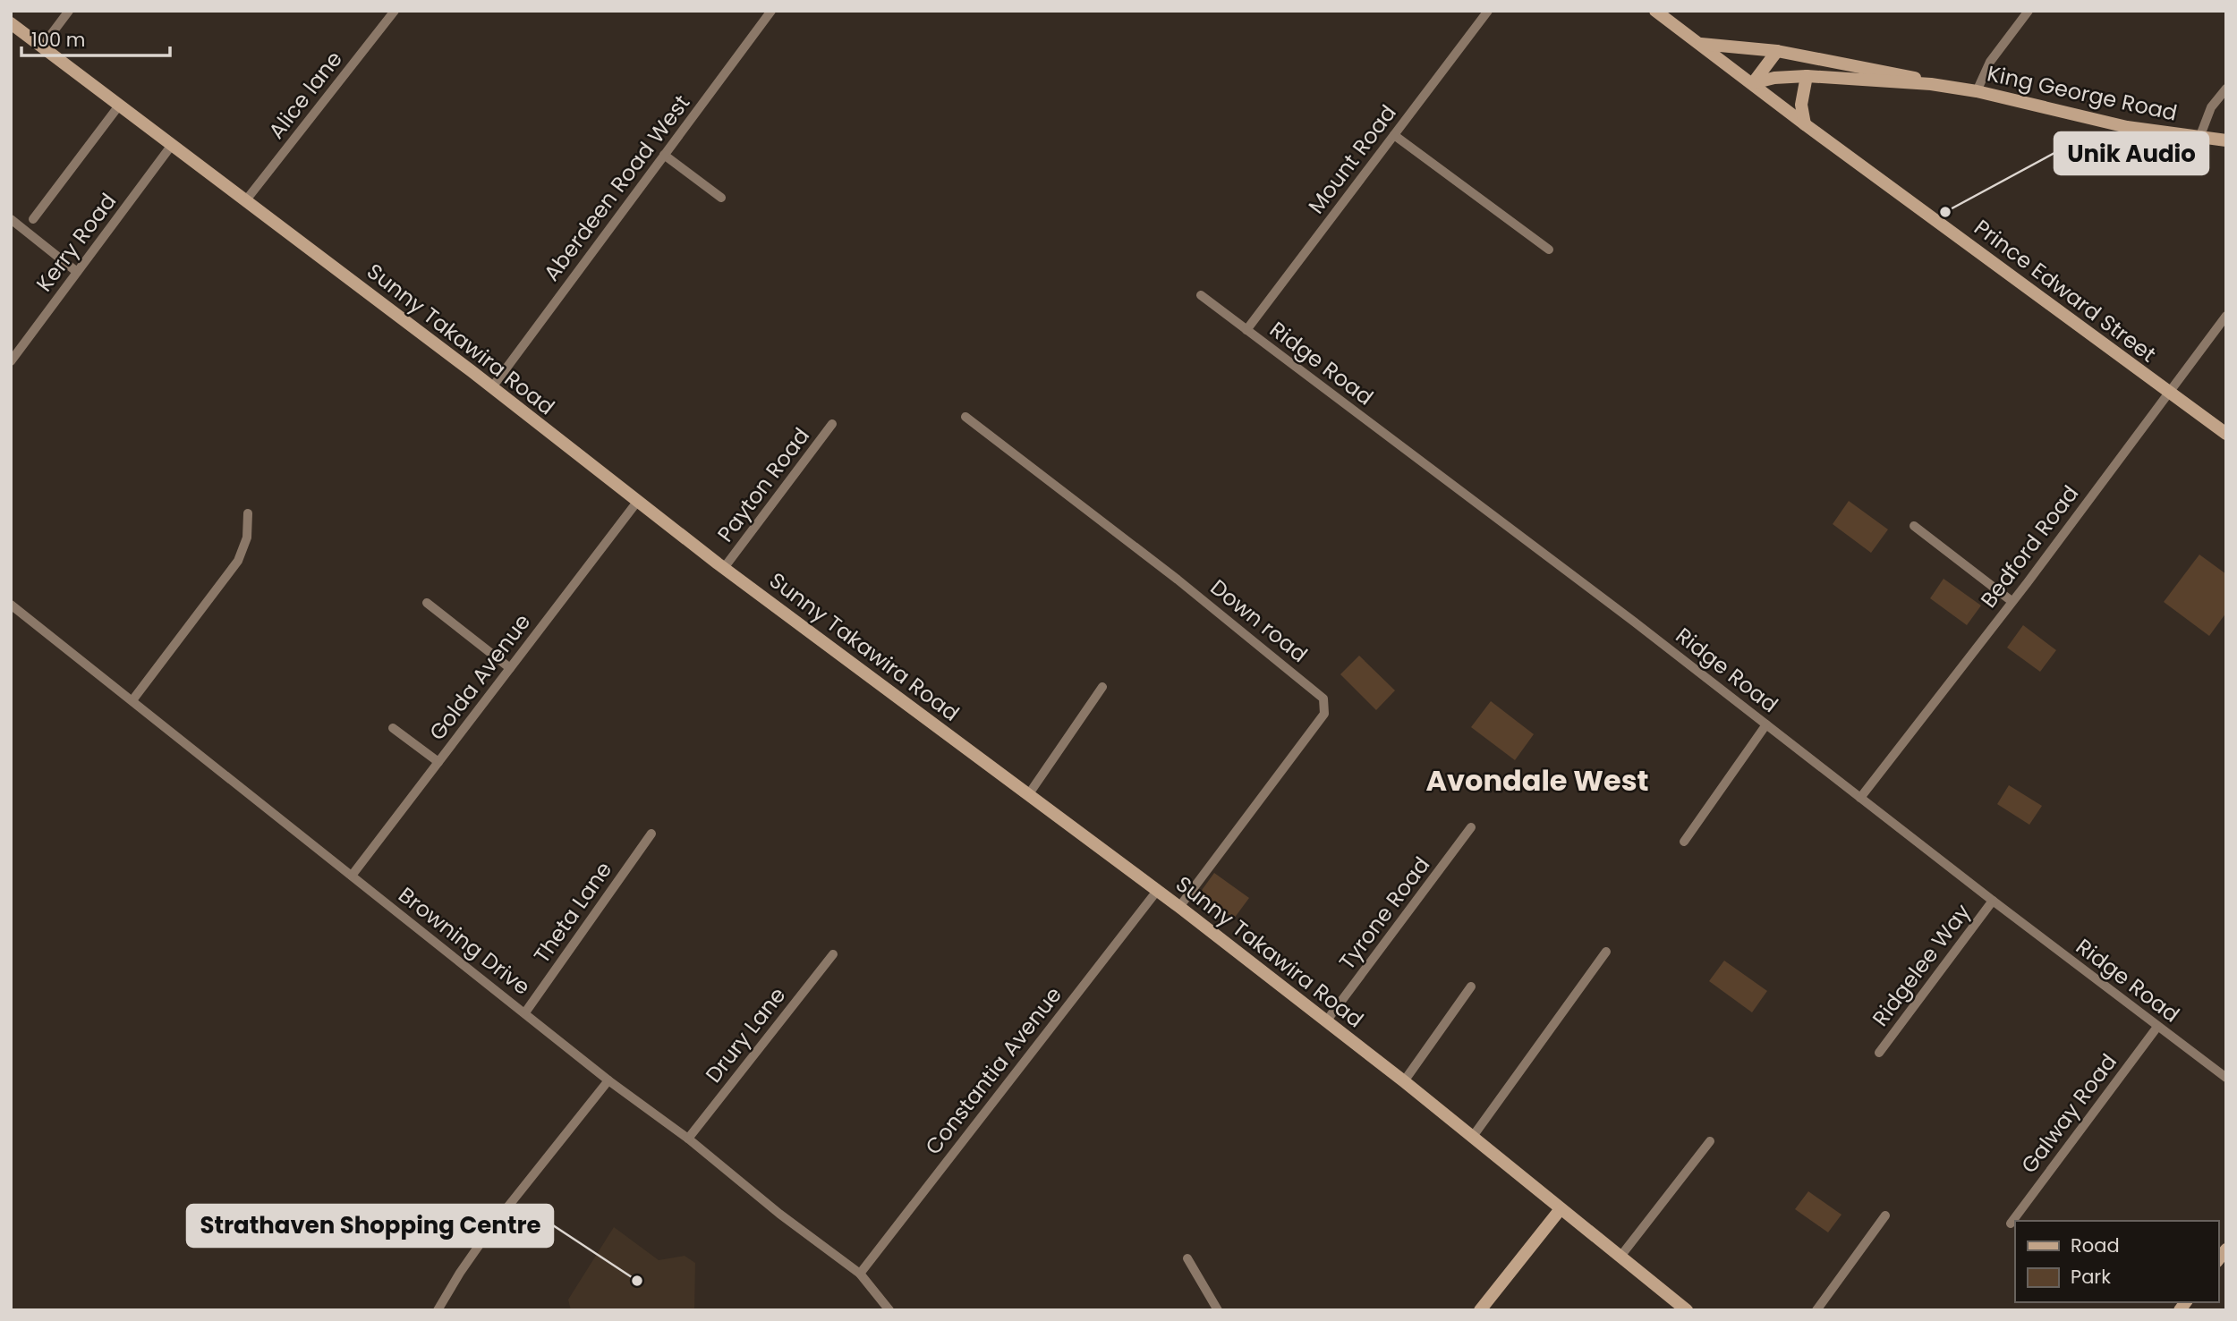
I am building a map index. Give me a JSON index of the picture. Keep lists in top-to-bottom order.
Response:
{
  "streets": {
    "main road": ["King George Road", "Prince Edward Street", "Sunny Takawira Road"],
    "street": [
      "Alice lane",
      "Mount Road",
      "Aberdeen Road West",
      "Kerry Road",
      "Ridge Road",
      "Payton Road",
      "Bedford Road",
      "Down road",
      "Golda Avenue",
      "Theta Lane",
      "Tyrone Road",
      "Browning Drive",
      "Ridgelee Way",
      "Drury Lane",
      "Constantia Avenue",
      "Galway Road"
    ]
  },
  "crossings": [
    ["King George Road", "Prince Edward Street"],
    ["Alice lane", "Sunny Takawira Road"],
    ["Mount Road", "Ridge Road"],
    ["Aberdeen Road West", "Sunny Takawira Road"],
    ["Kerry Road", "Sunny Takawira Road"],
    ["Prince Edward Street", "Bedford Road"],
    ["Sunny Takawira Road", "Payton Road"],
    ["Sunny Takawira Road", "Down road"],
    ["Sunny Takawira Road", "Golda Avenue"],
    ["Sunny Takawira Road", "Tyrone Road"],
    ["Sunny Takawira Road", "Constantia Avenue"],
    ["Ridge Road", "Bedford Road"],
    ["Ridge Road", "Ridgelee Way"],
    ["Ridge Road", "Galway Road"],
    ["Golda Avenue", "Browning Drive"],
    ["Theta Lane", "Browning Drive"],
    ["Browning Drive", "Drury Lane"],
    ["Browning Drive", "Constantia Avenue"]
  ],
  "districts": ["Avondale West"],
  "places": ["Unik Audio", "Strathaven Shopping Centre"],
  "legend": ["Road", "Park"],
  "scale_bar": "100 m"
}
